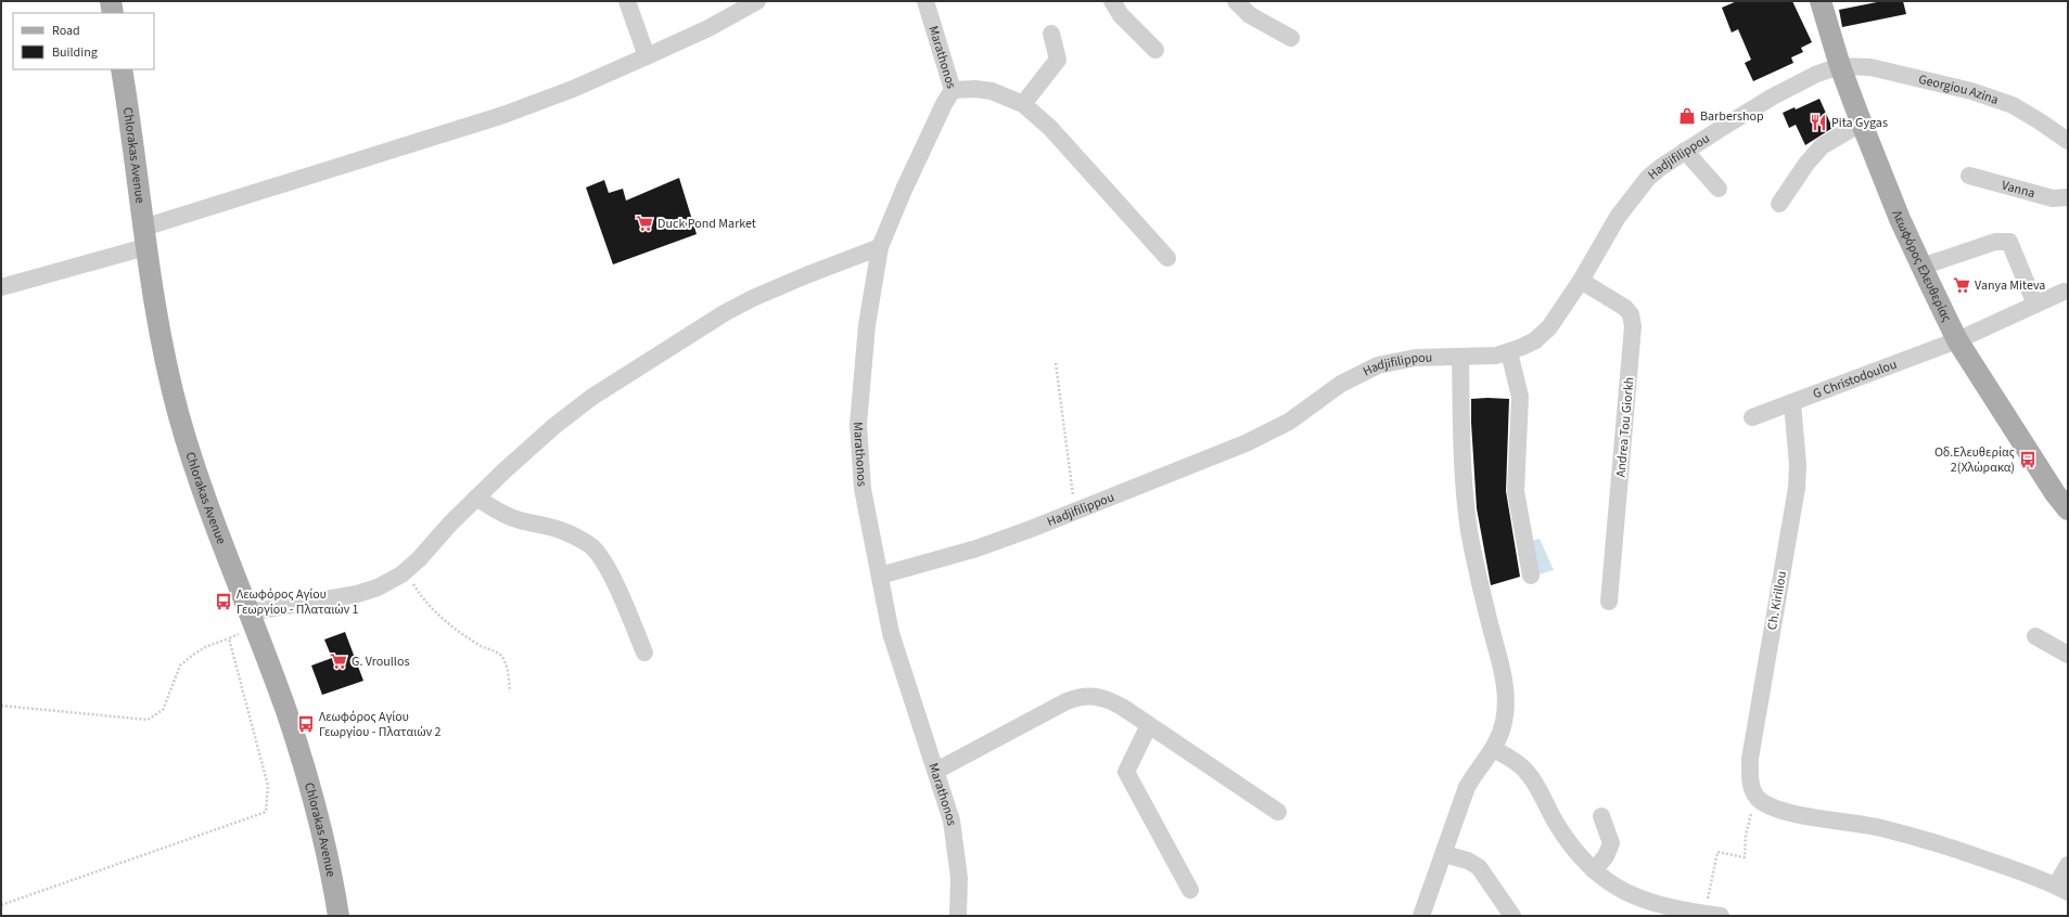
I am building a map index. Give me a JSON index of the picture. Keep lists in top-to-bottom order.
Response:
{
  "streets": {
    "main road": ["Chlorakas Avenue", "Λεωφόρος Ελευθερίας"],
    "street": [
      "Marathonos",
      "Georgiou Azina",
      "Hadjifilippou",
      "Vanna",
      "G Christodoulou",
      "Andrea Tou Giorkh",
      "Ch. Kirillou"
    ]
  },
  "crossings": [
    ["Marathonos", "Hadjifilippou"],
    ["Georgiou Azina", "Hadjifilippou"],
    ["Georgiou Azina", "Λεωφόρος Ελευθερίας"],
    ["Hadjifilippou", "Λεωφόρος Ελευθερίας"],
    ["Hadjifilippou", "Andrea Tou Giorkh"],
    ["Λεωφόρος Ελευθερίας", "G Christodoulou"],
    ["G Christodoulou", "Ch. Kirillou"]
  ],
  "places": {
    "shop": ["Barbershop"],
    "restaurant": ["Pita Gygas"],
    "supermarket": ["Duck Pond Market", "Vanya Miteva", "G. Vroullos"],
    "bus stop": ["Οδ.Ελευθερίας 2(Χλώρακα)", "Λεωφόρος Αγίου Γεωργίου - Πλαταιών 1", "Λεωφόρος Αγίου Γεωργίου - Πλαταιών 2"]
  },
  "legend": ["Road", "Building"]
}
